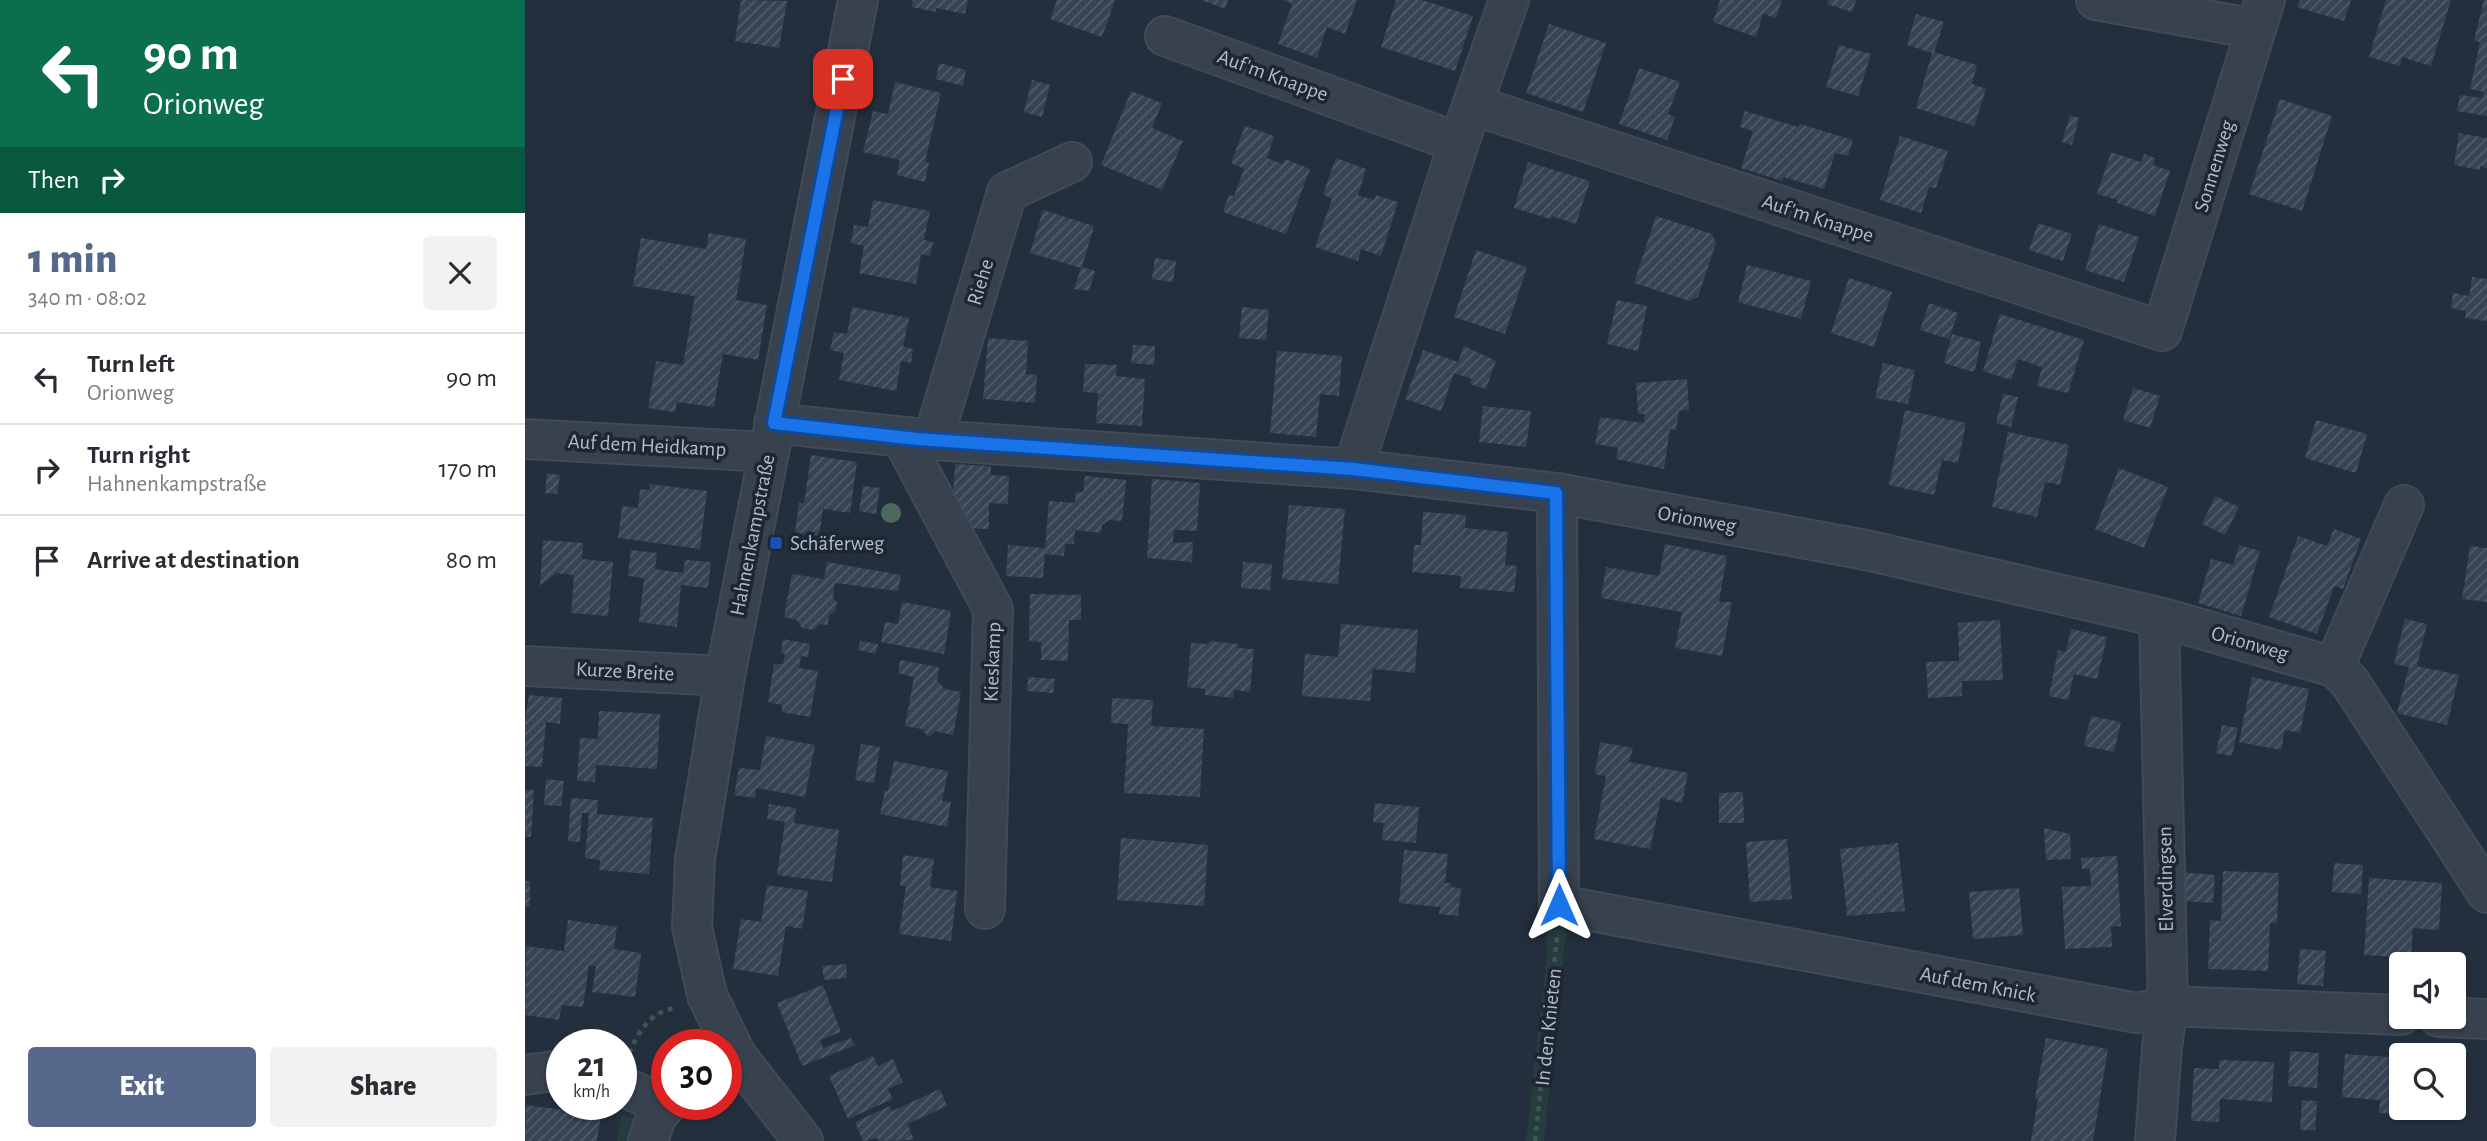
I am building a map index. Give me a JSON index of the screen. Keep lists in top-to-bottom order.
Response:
{
  "streets": {
    "street": [
      "Auf'm Knappe",
      "Sonnenweg",
      "Riehe",
      "Auf dem Heidkamp",
      "Orionweg",
      "Hahnenkampstraße",
      "Kieskamp",
      "Kurze Breite",
      "Elverdingsen",
      "Auf dem Knick"
    ],
    "path": ["In den Knieten"]
  },
  "crossings": [
    ["Auf'm Knappe", "Sonnenweg"],
    ["Riehe", "Orionweg"],
    ["Riehe", "Kieskamp"],
    ["Auf dem Heidkamp", "Orionweg"],
    ["Auf dem Heidkamp", "Hahnenkampstraße"],
    ["Orionweg", "Hahnenkampstraße"],
    ["Orionweg", "Kieskamp"],
    ["Orionweg", "Elverdingsen"],
    ["Hahnenkampstraße", "Kurze Breite"],
    ["Elverdingsen", "Auf dem Knick"],
    ["Auf dem Knick", "In den Knieten"]
  ],
  "places": {
    "transit": ["Schäferweg"]
  },
  "page": {
    "turn": ["90 m", "Orionweg"],
    "then": "Then",
    "heading": ["1 min", "340 m · 08:02"],
    "list": [
      {
        "name": "Turn left",
        "note": "Orionweg",
        "value": "90 m"
      },
      {
        "name": "Turn right",
        "note": "Hahnenkampstraße",
        "value": "170 m"
      },
      {
        "name": "Arrive at destination",
        "value": "80 m"
      }
    ],
    "speed": "21 km/h",
    "limit": "30",
    "buttons": ["Exit", "Share"]
  }
}
